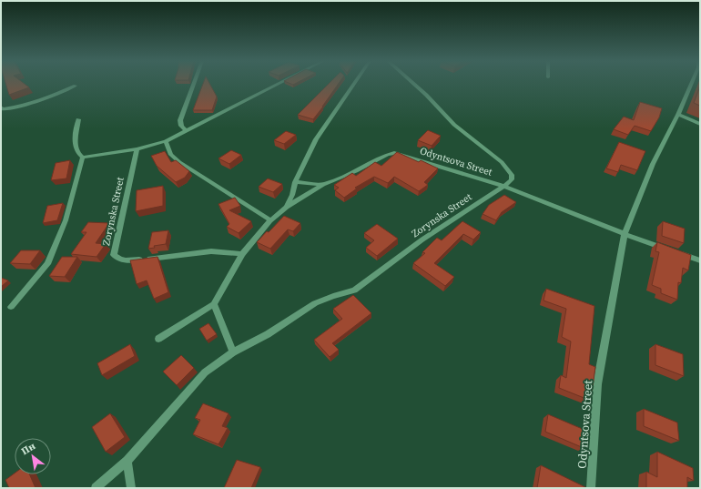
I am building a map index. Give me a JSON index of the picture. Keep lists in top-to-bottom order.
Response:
{
  "streets": {
    "street": ["Odyntsova Street", "Zorynska Street"]
  },
  "crossings": [
    ["Odyntsova Street", "Zorynska Street"]
  ],
  "north": "top left"
}
